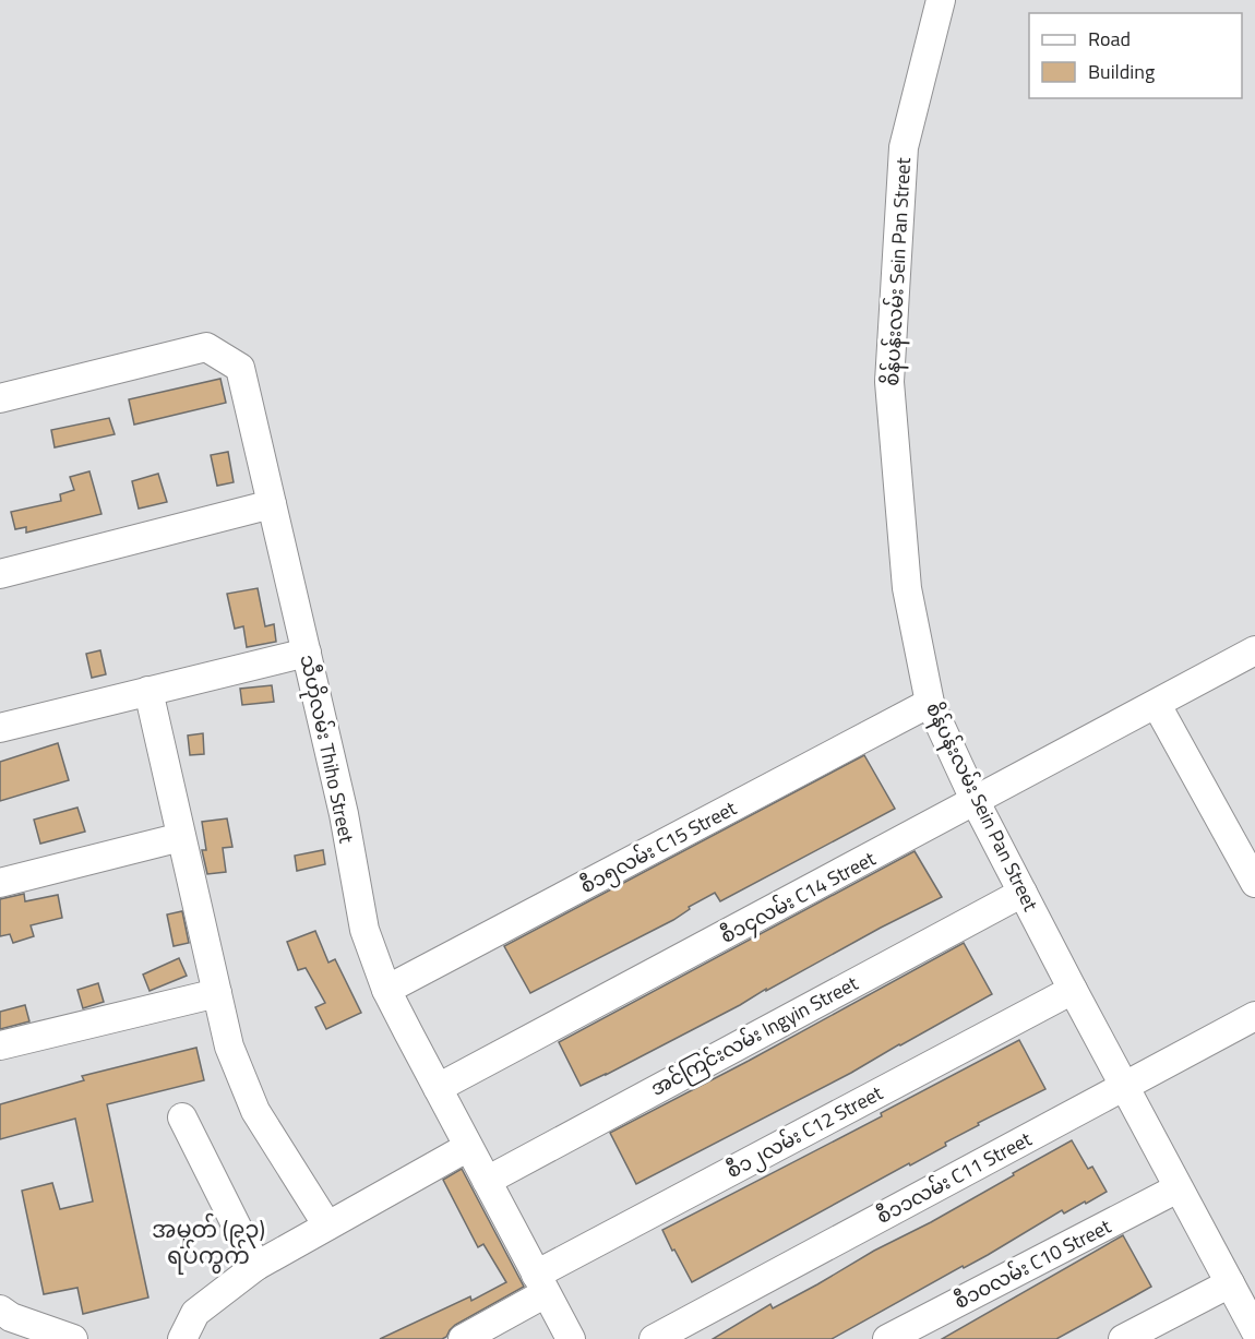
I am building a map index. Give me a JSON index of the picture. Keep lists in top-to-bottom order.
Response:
{
  "streets": {
    "street": [
      "စိန်ပန်းလမ်း Sein Pan Street",
      "သီဟိုလမ်း Thiho Street",
      "စီ၁၅လမ်း C15 Street",
      "စီ၁၄လမ်း C14 Street",
      "အင်ကြင်းလမ်း Ingyin Street",
      "စီ၁၂လမ်း C12 Street",
      "စီ၁၁လမ်း C11 Street",
      "စီ၁၀လမ်း C10 Street"
    ]
  },
  "crossings": [
    ["စိန်ပန်းလမ်း Sein Pan Street", "စီ၁၅လမ်း C15 Street"],
    ["စိန်ပန်းလမ်း Sein Pan Street", "စီ၁၄လမ်း C14 Street"],
    ["စိန်ပန်းလမ်း Sein Pan Street", "အင်ကြင်းလမ်း Ingyin Street"],
    ["စိန်ပန်းလမ်း Sein Pan Street", "စီ၁၂လမ်း C12 Street"],
    ["စိန်ပန်းလမ်း Sein Pan Street", "စီ၁၁လမ်း C11 Street"],
    ["စိန်ပန်းလမ်း Sein Pan Street", "စီ၁၀လမ်း C10 Street"],
    ["သီဟိုလမ်း Thiho Street", "စီ၁၅လမ်း C15 Street"],
    ["သီဟိုလမ်း Thiho Street", "စီ၁၄လမ်း C14 Street"],
    ["သီဟိုလမ်း Thiho Street", "အင်ကြင်းလမ်း Ingyin Street"],
    ["သီဟိုလမ်း Thiho Street", "စီ၁၂လမ်း C12 Street"]
  ],
  "districts": ["အမှတ် (၉၃) ရပ်ကွက်"],
  "legend": ["Road", "Building"]
}
